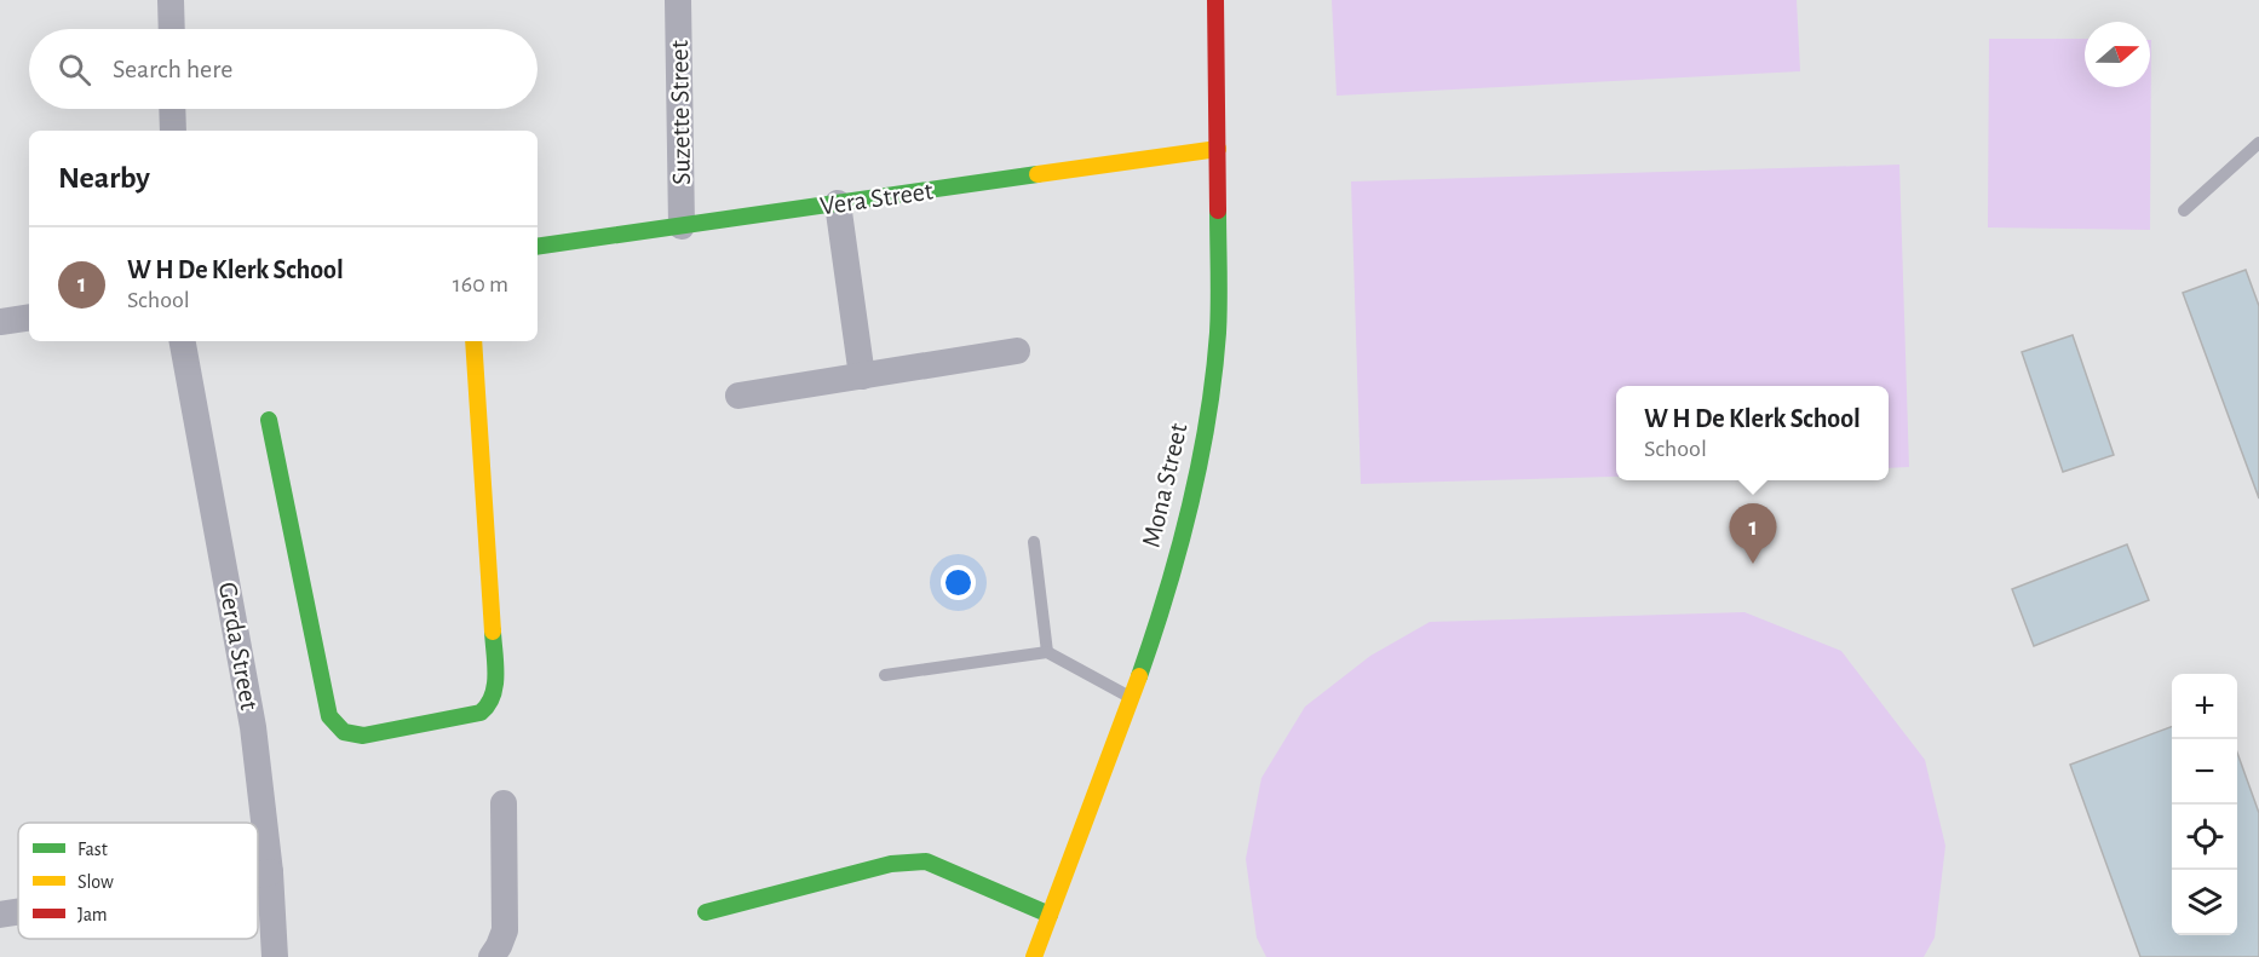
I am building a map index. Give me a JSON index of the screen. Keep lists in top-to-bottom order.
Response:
{
  "streets": {
    "street": [
      "Suzette Street",
      "Vera Street",
      "Mona Street",
      "Gerda Street"
    ]
  },
  "crossings": [
    ["Suzette Street", "Vera Street"],
    ["Vera Street", "Mona Street"]
  ],
  "legend": ["Fast", "Slow", "Jam"],
  "north": "right",
  "page": {
    "search": "Search here",
    "heading": "Nearby",
    "list": [
      {
        "mark": "1",
        "name": "W H De Klerk School",
        "note": "School",
        "value": "160 m"
      }
    ],
    "popup": ["W H De Klerk School", "School"],
    "pins": "1",
    "map_buttons": ["+", "−"]
  }
}
